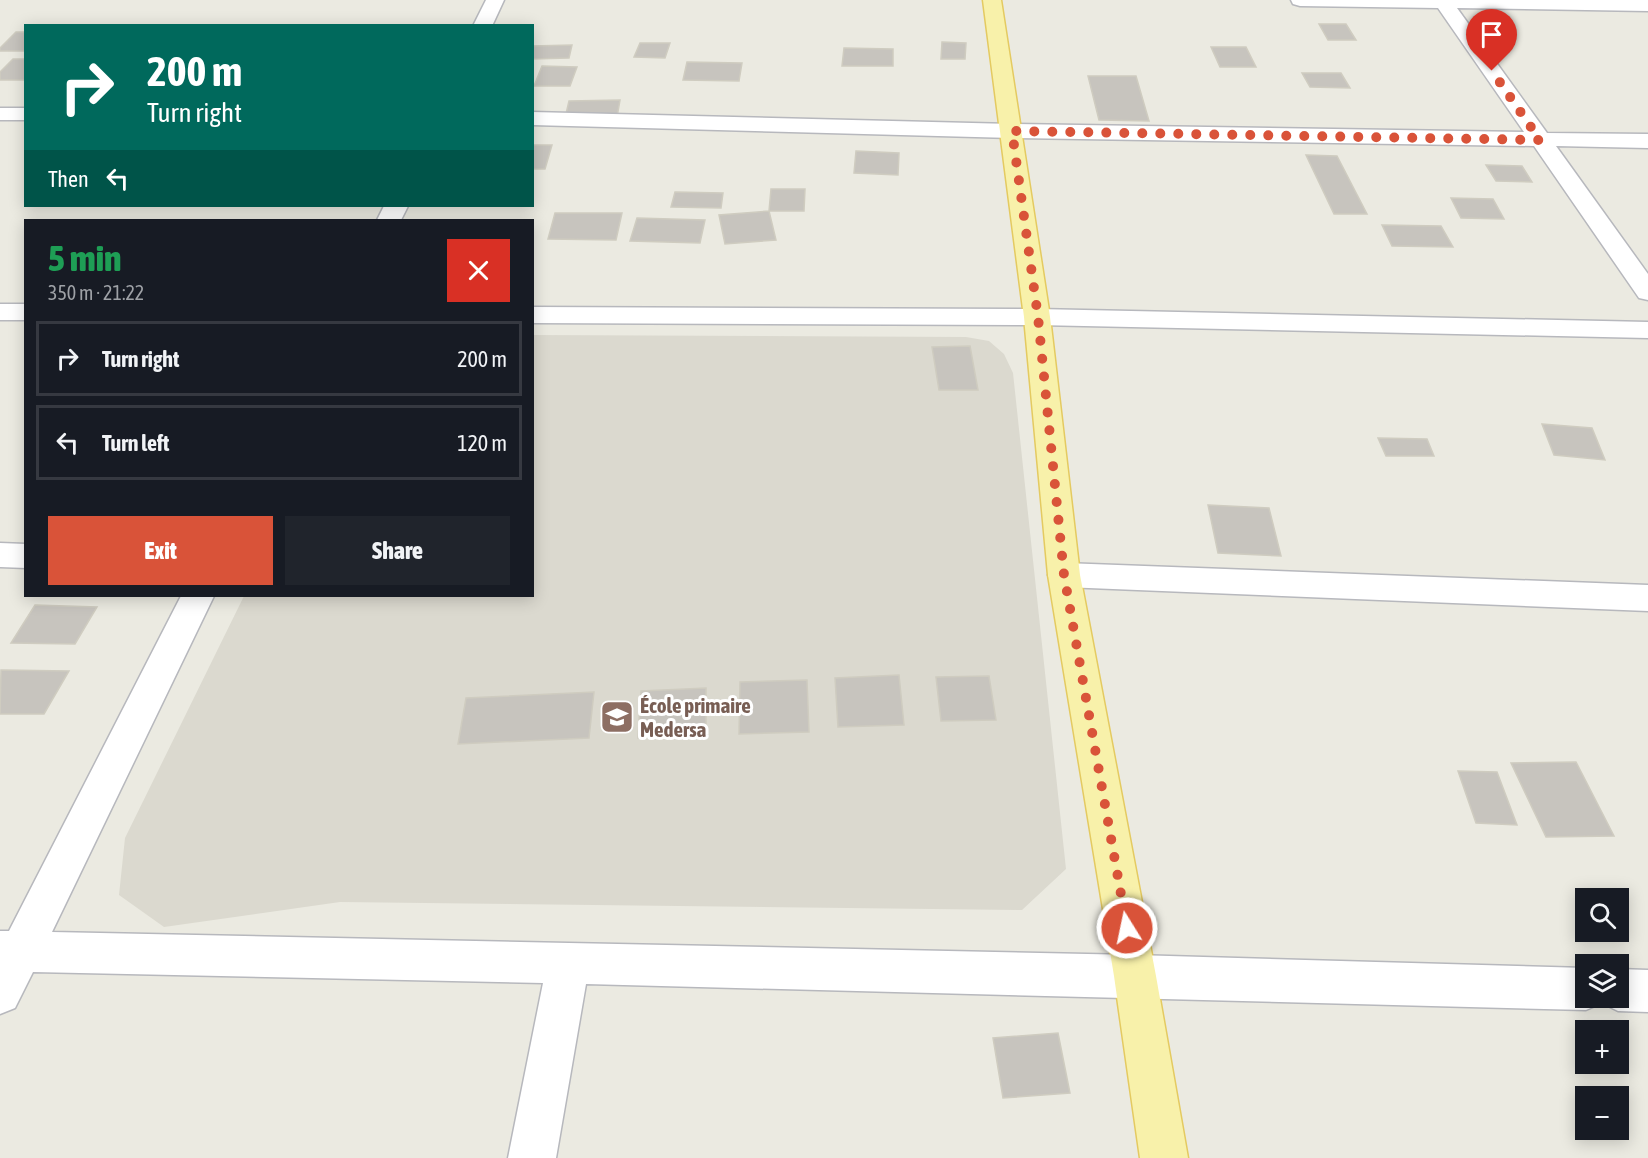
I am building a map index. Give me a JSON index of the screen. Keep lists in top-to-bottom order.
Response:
{
  "places": {
    "school or university": ["École primaire Medersa"]
  },
  "page": {
    "turn": ["200 m", "Turn right"],
    "then": "Then",
    "heading": ["5 min", "350 m · 21:22"],
    "list": [
      {
        "name": "Turn right",
        "value": "200 m"
      },
      {
        "name": "Turn left",
        "value": "120 m"
      }
    ],
    "buttons": ["Exit", "Share"],
    "map_buttons": ["+", "−"]
  }
}
